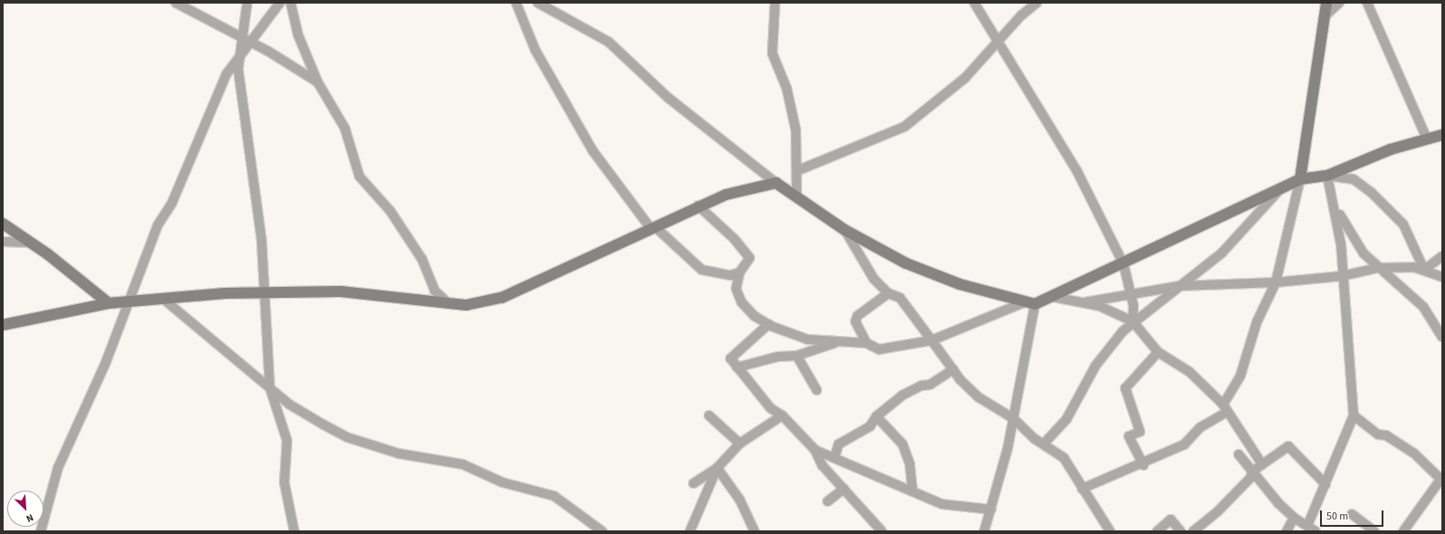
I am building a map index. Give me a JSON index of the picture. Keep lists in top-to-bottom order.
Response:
{
  "scale_bar": "50 m",
  "north": "bottom right"
}
